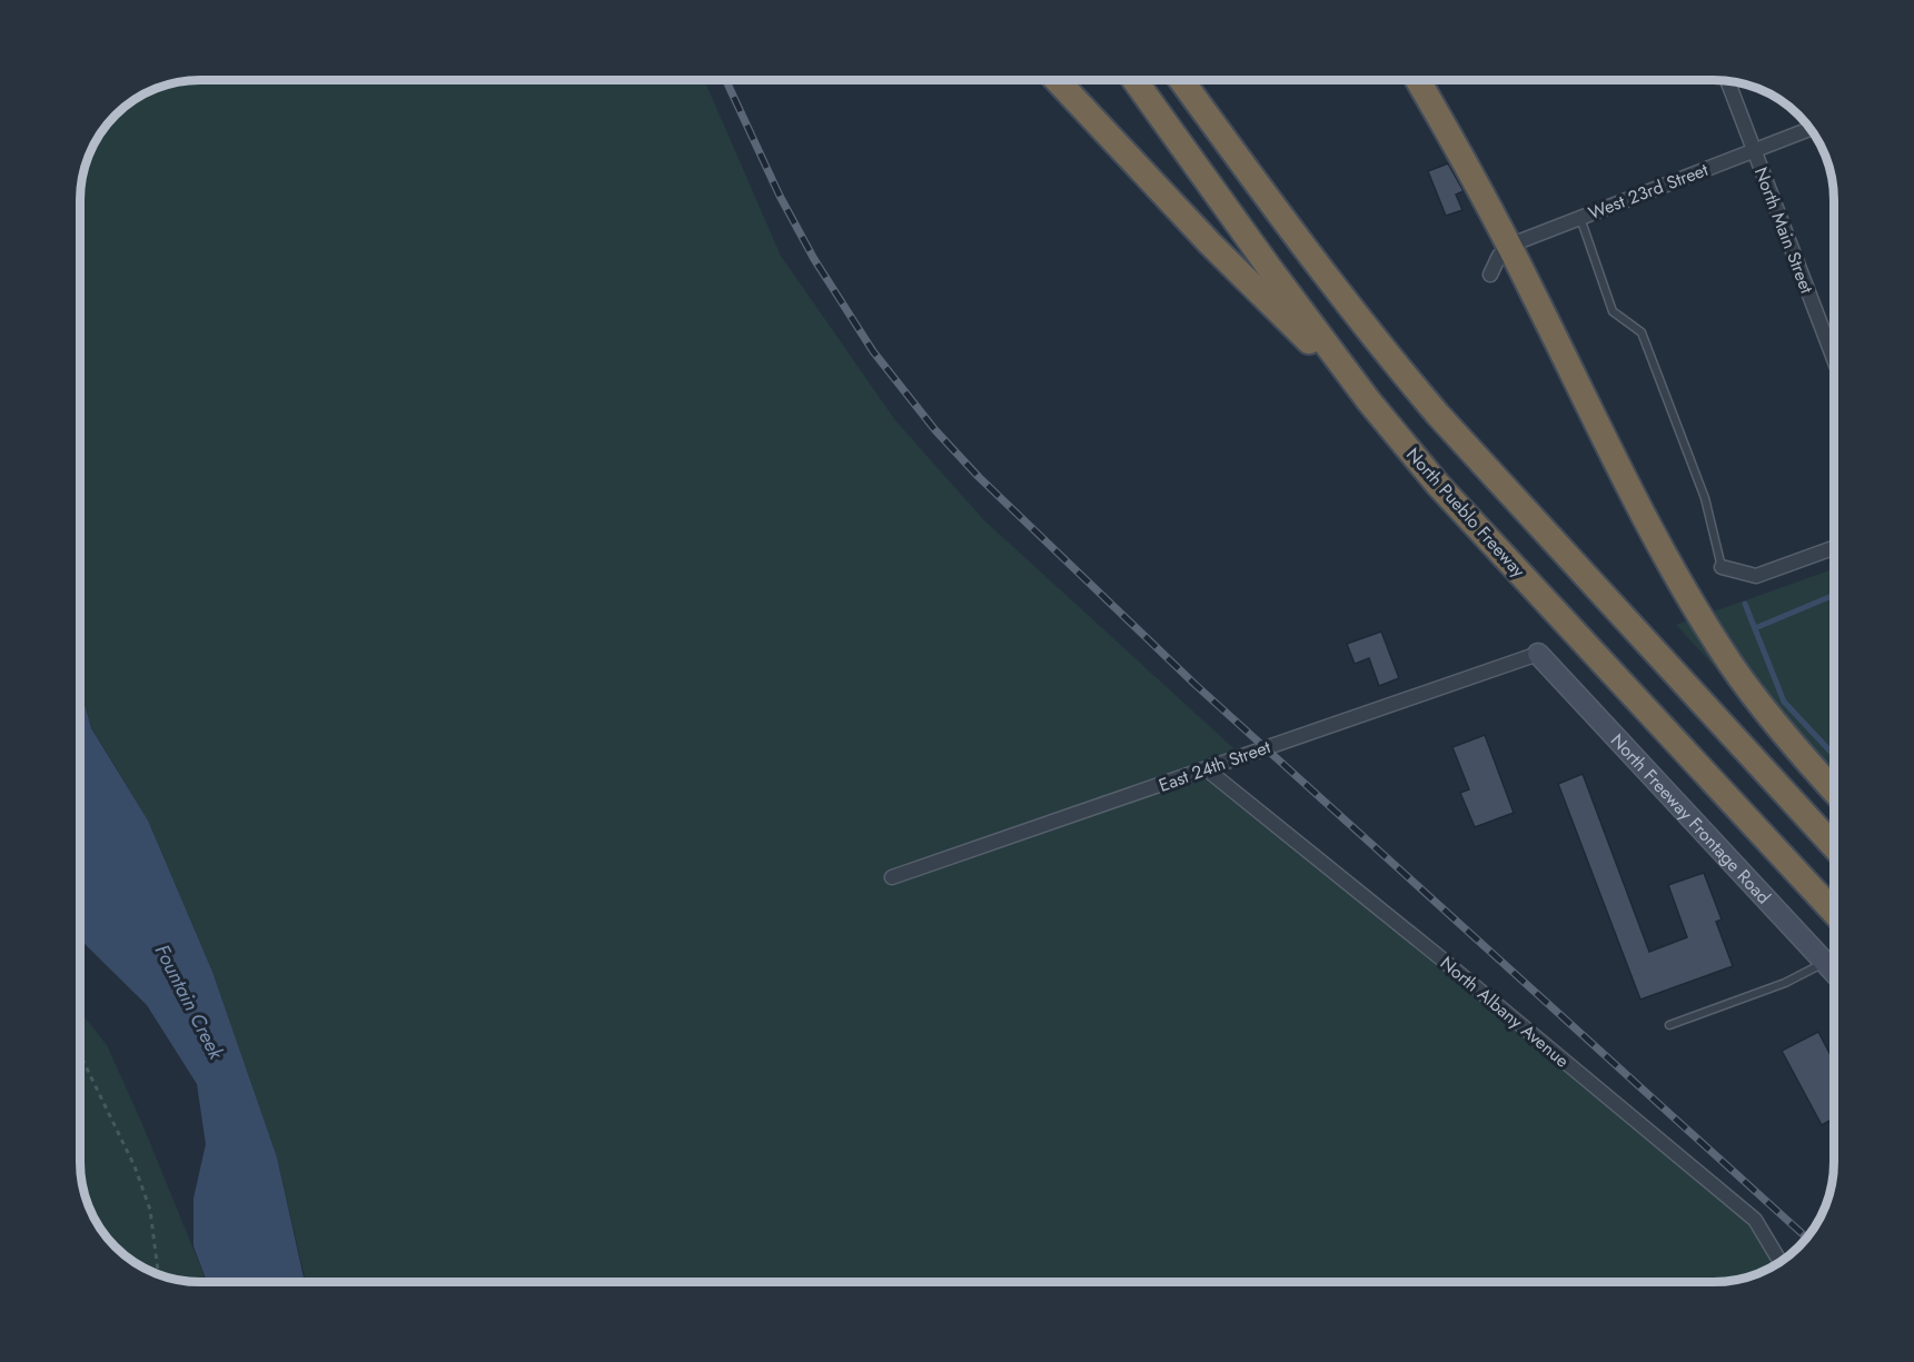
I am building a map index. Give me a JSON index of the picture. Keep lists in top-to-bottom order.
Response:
{
  "streets": {
    "highway": ["North Pueblo Freeway"],
    "street": [
      "West 23rd Street",
      "North Main Street",
      "East 24th Street",
      "North Freeway Frontage Road",
      "North Albany Avenue"
    ]
  },
  "crossings": [
    ["West 23rd Street", "North Main Street"],
    ["East 24th Street", "North Freeway Frontage Road"],
    ["East 24th Street", "North Albany Avenue"]
  ],
  "water": ["Fountain Creek"]
}
